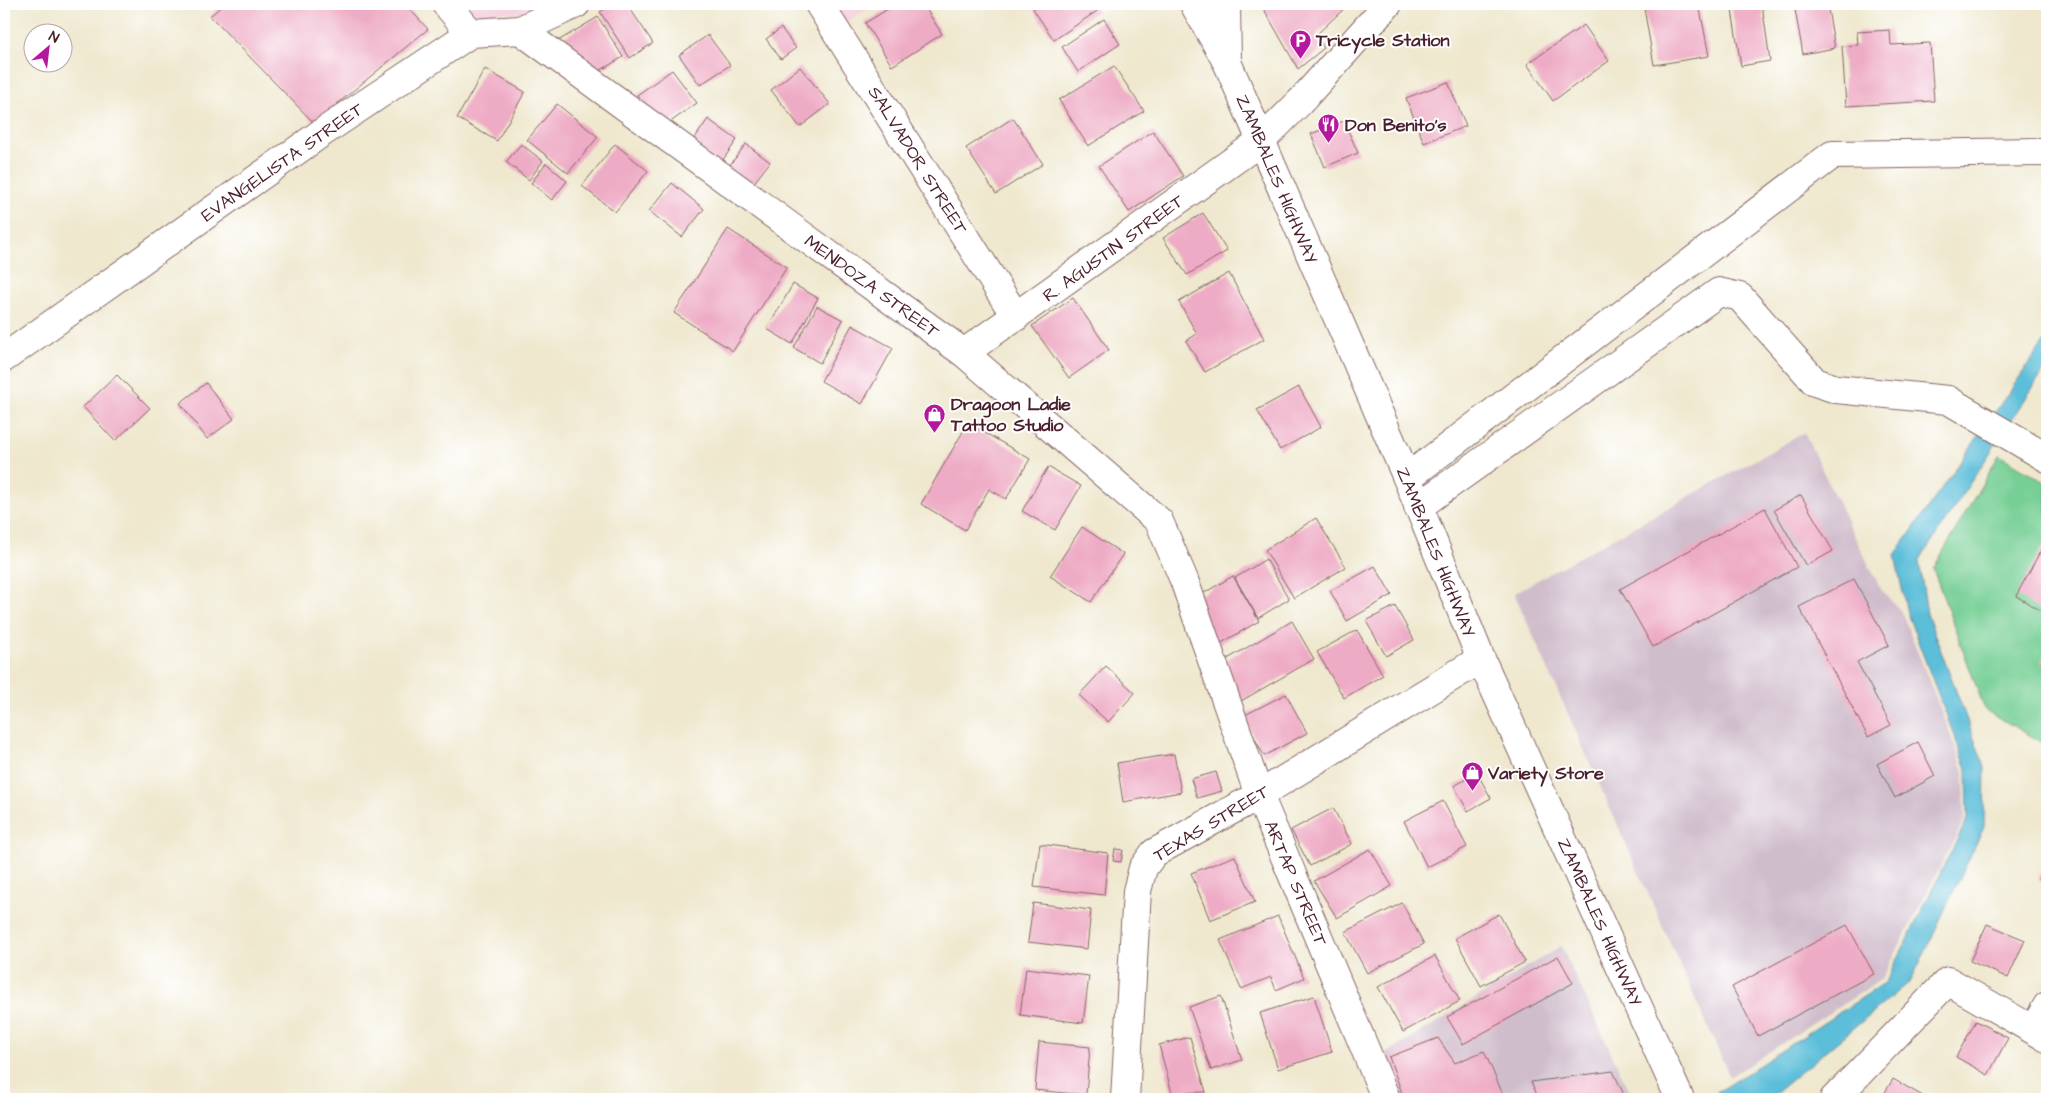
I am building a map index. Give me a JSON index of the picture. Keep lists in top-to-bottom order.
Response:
{
  "streets": {
    "street": [
      "SALVADOR STREET",
      "EVANGELISTA STREET",
      "ZAMBALES HIGHWAY",
      "R. AGUSTIN STREET",
      "MENDOZA STREET",
      "TEXAS STREET",
      "ARTAP STREET"
    ]
  },
  "crossings": [
    ["SALVADOR STREET", "R. AGUSTIN STREET"],
    ["ZAMBALES HIGHWAY", "R. AGUSTIN STREET"],
    ["ZAMBALES HIGHWAY", "TEXAS STREET"],
    ["R. AGUSTIN STREET", "MENDOZA STREET"],
    ["MENDOZA STREET", "ARTAP STREET"],
    ["TEXAS STREET", "ARTAP STREET"]
  ],
  "places": {
    "parking": ["Tricycle Station"],
    "restaurant": ["Don Benito's"],
    "shop": ["Dragoon Ladie Tattoo Studio", "Variety Store"]
  },
  "north": "top right"
}
